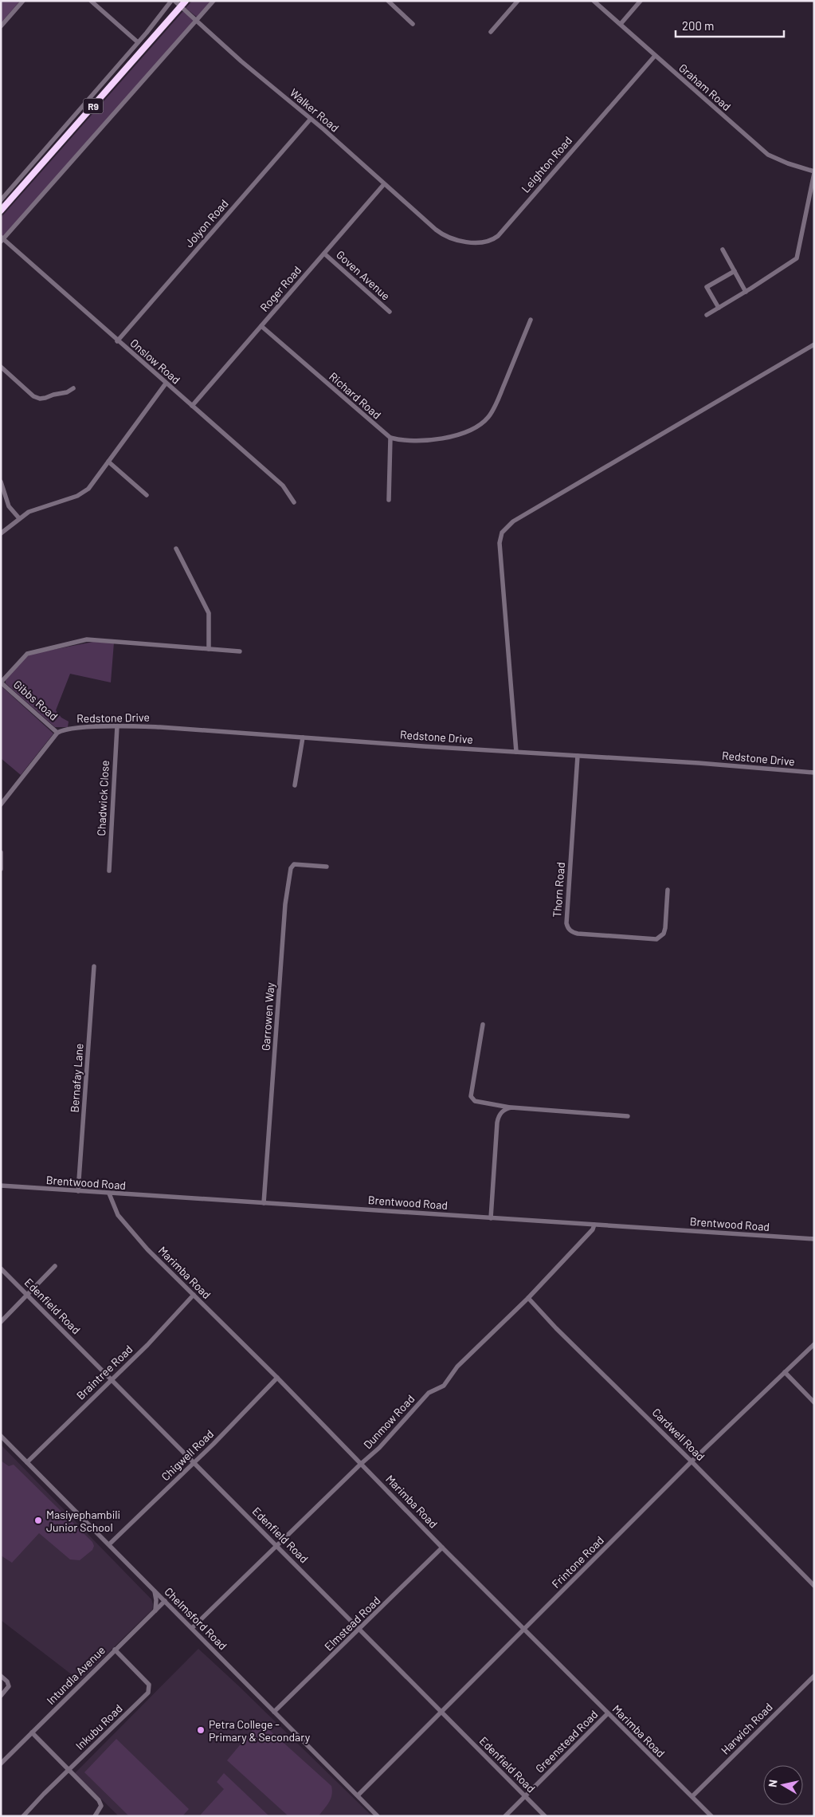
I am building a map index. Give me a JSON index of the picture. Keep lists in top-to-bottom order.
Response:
{
  "streets": {
    "highway": ["R9"],
    "street": [
      "Graham Road",
      "Walker Road",
      "Leighton Road",
      "Jolyon Road",
      "Goven Avenue",
      "Roger Road",
      "Onslow Road",
      "Richard Road",
      "Gibbs Road",
      "Redstone Drive",
      "Chadwick Close",
      "Thorn Road",
      "Garrowen Way",
      "Bernafay Lane",
      "Brentwood Road",
      "Marimba Road",
      "Edenfield Road",
      "Braintree Road",
      "Dunmow Road",
      "Cardwell Road",
      "Chigwell Road",
      "Frintone Road",
      "Chelmsford Road",
      "Elmstead Road",
      "Intundla Avenue",
      "Inkubu Road",
      "Harwich Road",
      "Greenstead Road"
    ]
  },
  "crossings": [
    ["Graham Road", "Leighton Road"],
    ["R9", "Walker Road"],
    ["Walker Road", "Leighton Road"],
    ["Walker Road", "Jolyon Road"],
    ["Walker Road", "Roger Road"],
    ["Jolyon Road", "Onslow Road"],
    ["Goven Avenue", "Roger Road"],
    ["Roger Road", "Onslow Road"],
    ["Roger Road", "Richard Road"],
    ["Gibbs Road", "Redstone Drive"],
    ["Redstone Drive", "Chadwick Close"],
    ["Redstone Drive", "Thorn Road"],
    ["Garrowen Way", "Brentwood Road"],
    ["Bernafay Lane", "Brentwood Road"],
    ["Brentwood Road", "Marimba Road"],
    ["Brentwood Road", "Dunmow Road"],
    ["Marimba Road", "Braintree Road"],
    ["Marimba Road", "Dunmow Road"],
    ["Marimba Road", "Chigwell Road"],
    ["Marimba Road", "Frintone Road"],
    ["Marimba Road", "Elmstead Road"],
    ["Marimba Road", "Harwich Road"],
    ["Marimba Road", "Greenstead Road"],
    ["Edenfield Road", "Braintree Road"],
    ["Edenfield Road", "Dunmow Road"],
    ["Edenfield Road", "Chigwell Road"],
    ["Edenfield Road", "Frintone Road"],
    ["Edenfield Road", "Elmstead Road"],
    ["Edenfield Road", "Greenstead Road"],
    ["Braintree Road", "Chelmsford Road"],
    ["Dunmow Road", "Cardwell Road"],
    ["Dunmow Road", "Chelmsford Road"],
    ["Cardwell Road", "Frintone Road"],
    ["Chigwell Road", "Chelmsford Road"],
    ["Frintone Road", "Chelmsford Road"],
    ["Chelmsford Road", "Elmstead Road"],
    ["Chelmsford Road", "Intundla Avenue"],
    ["Intundla Avenue", "Inkubu Road"]
  ],
  "places": ["Masiyephambili Junior School", "Petra College - Primary & Secondary"],
  "scale_bar": "200 m",
  "north": "left"
}
